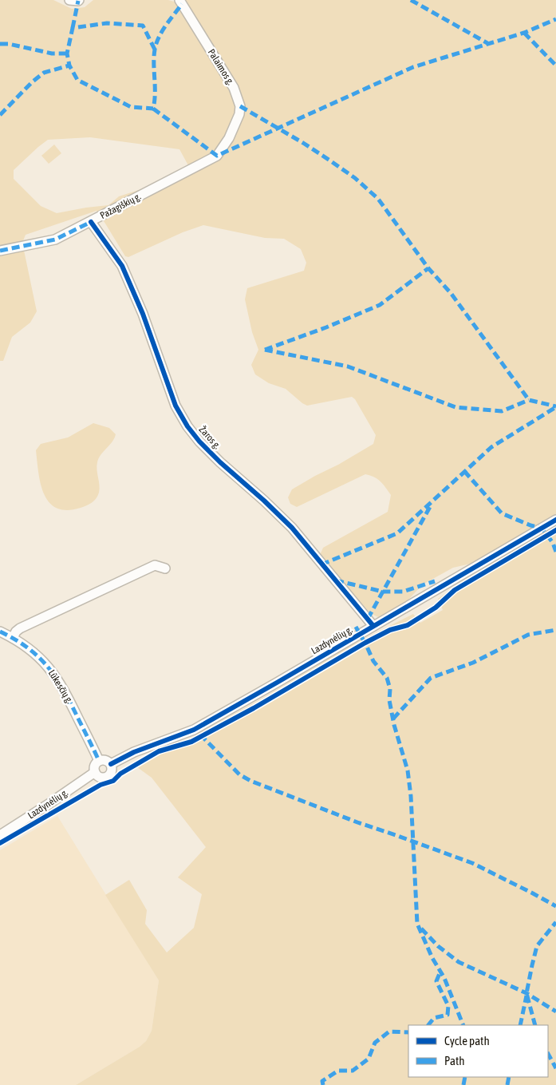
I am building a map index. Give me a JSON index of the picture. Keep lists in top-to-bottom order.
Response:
{
  "streets": {
    "street": [
      "Palaimos g.",
      "Pažagiškių g.",
      "Žaros g.",
      "Lazdynėlių g.",
      "Lūkesčių g."
    ]
  },
  "crossings": [
    ["Palaimos g.", "Pažagiškių g."],
    ["Pažagiškių g.", "Žaros g."],
    ["Žaros g.", "Lazdynėlių g."],
    ["Lazdynėlių g.", "Lūkesčių g."]
  ],
  "legend": ["Cycle path", "Path"]
}
